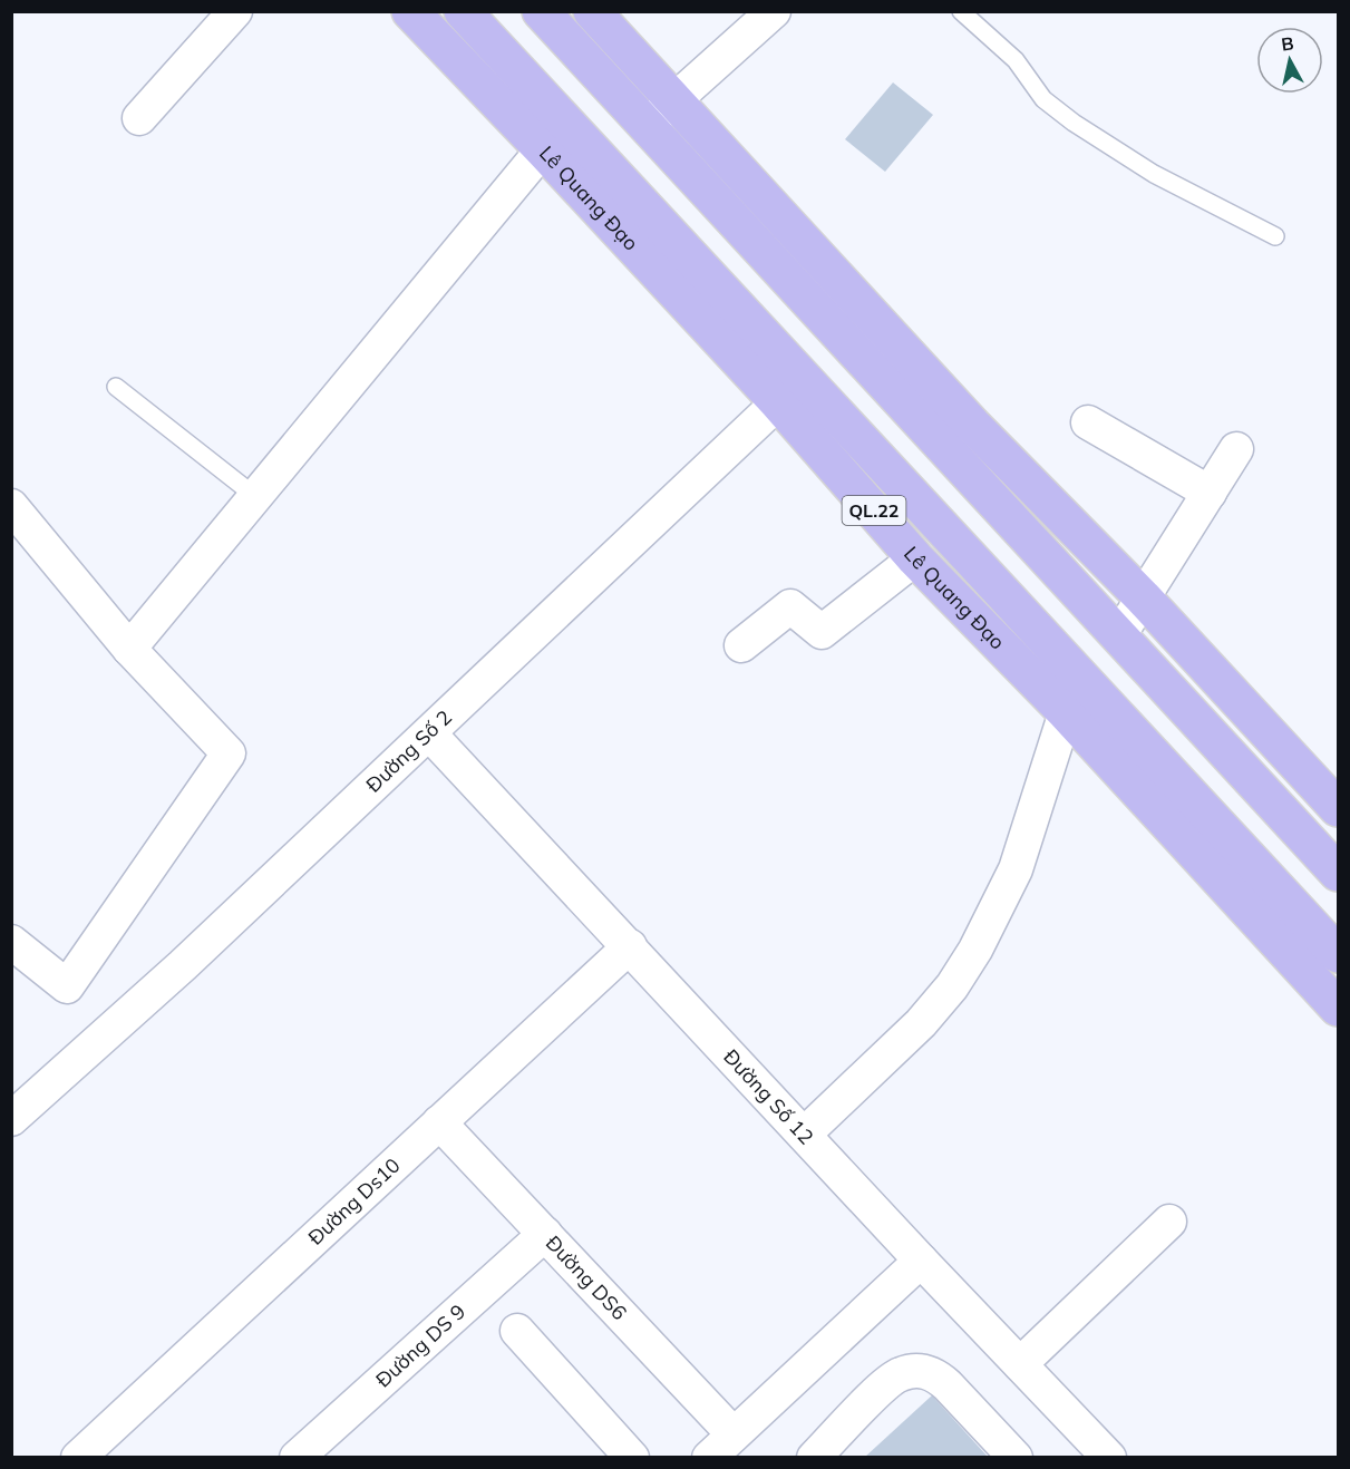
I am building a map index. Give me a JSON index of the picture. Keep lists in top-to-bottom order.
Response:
{
  "streets": {
    "highway": ["Lê Quang Đạo", "QL.22"],
    "street": [
      "Đường Số 2",
      "Đường Số 12",
      "Đường Ds10",
      "Đường DS6",
      "Đường DS 9"
    ]
  },
  "crossings": [
    ["Lê Quang Đạo", "Đường Số 2"],
    ["Đường Số 2", "Đường Số 12"],
    ["Đường Số 12", "Đường Ds10"],
    ["Đường Ds10", "Đường DS6"],
    ["Đường DS6", "Đường DS 9"]
  ],
  "north": "top"
}
